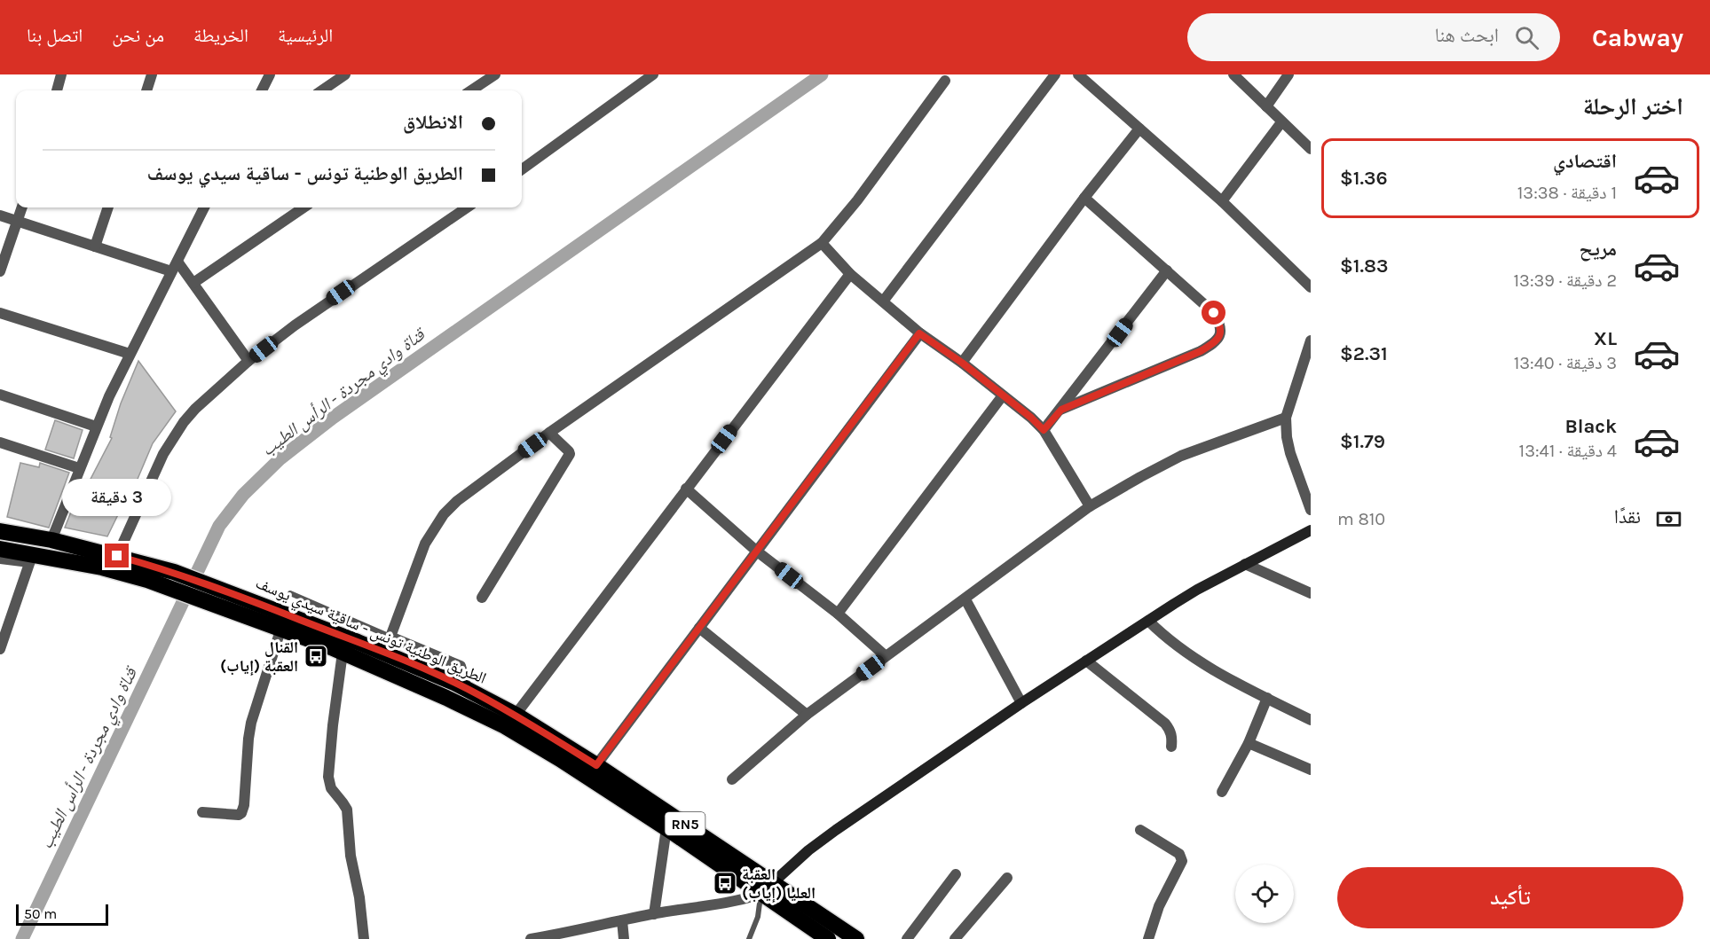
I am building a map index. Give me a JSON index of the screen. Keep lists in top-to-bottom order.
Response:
{
  "streets": {
    "highway": ["الطريق الوطنية تونس - ساقية سيدي يوسف", "RN5"]
  },
  "water": ["قناة وادي مجردة - الرأس الطيب"],
  "places": {
    "bus stop": ["القنال العقبة (إياب)", "العقبة العليا (إياب)"]
  },
  "scale_bar": "50 m",
  "page": {
    "header": "Cabway",
    "search": "ابحث هنا",
    "nav": [
      "الرئيسية",
      "الخريطة",
      "من نحن",
      "اتصل بنا"
    ],
    "heading": "اختر الرحلة",
    "banner": ["الانطلاق", "الطريق الوطنية تونس - ساقية سيدي يوسف"],
    "list": [
      {
        "name": "اقتصادي",
        "note": "1 دقيقة · 13:38",
        "value": "$1.36"
      },
      {
        "name": "مريح",
        "note": "2 دقيقة · 13:39",
        "value": "$1.83"
      },
      {
        "name": "XL",
        "note": "3 دقيقة · 13:40",
        "value": "$2.31"
      },
      {
        "name": "Black",
        "note": "4 دقيقة · 13:41",
        "value": "$1.79"
      }
    ],
    "bubble": "3 دقيقة",
    "pay": ["نقدًا", "810 m"],
    "buttons": "تأكيد",
    "scale": "50 m"
  }
}
